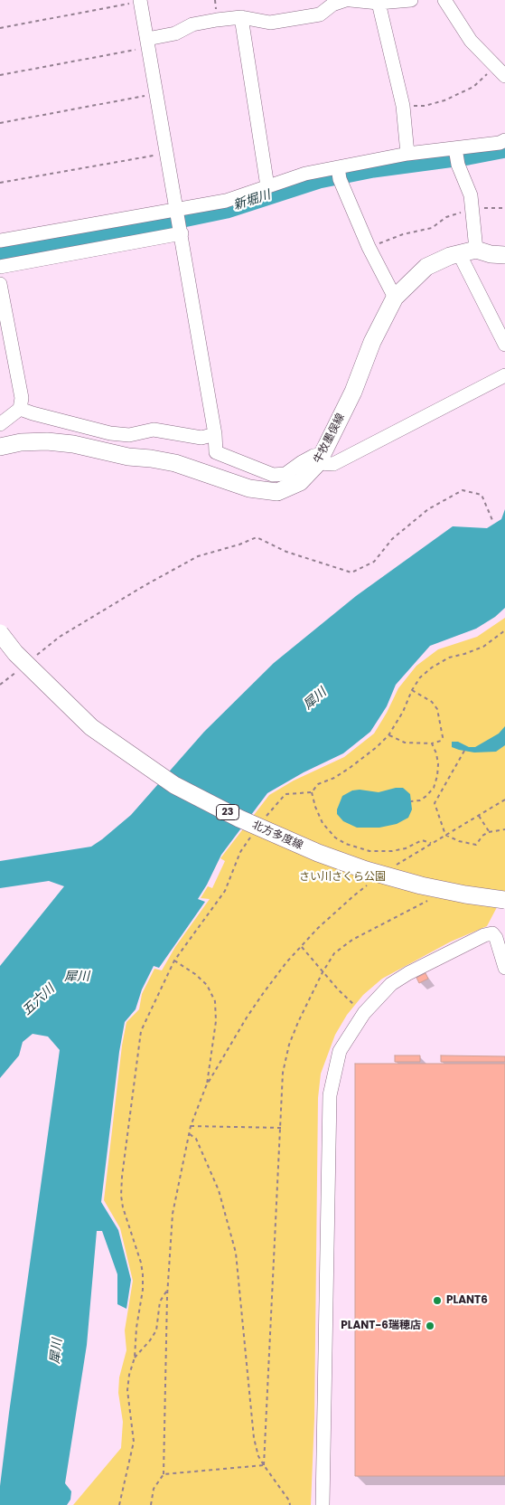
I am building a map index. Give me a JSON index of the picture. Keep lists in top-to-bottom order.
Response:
{
  "streets": {
    "main road": ["牛牧墨俣線", "23", "北方多度線"]
  },
  "water": ["新堀川", "犀川", "五六川"],
  "parks": ["さい川さくら公園"],
  "places": ["PLANT6", "PLANT-6瑞穂店"]
}
